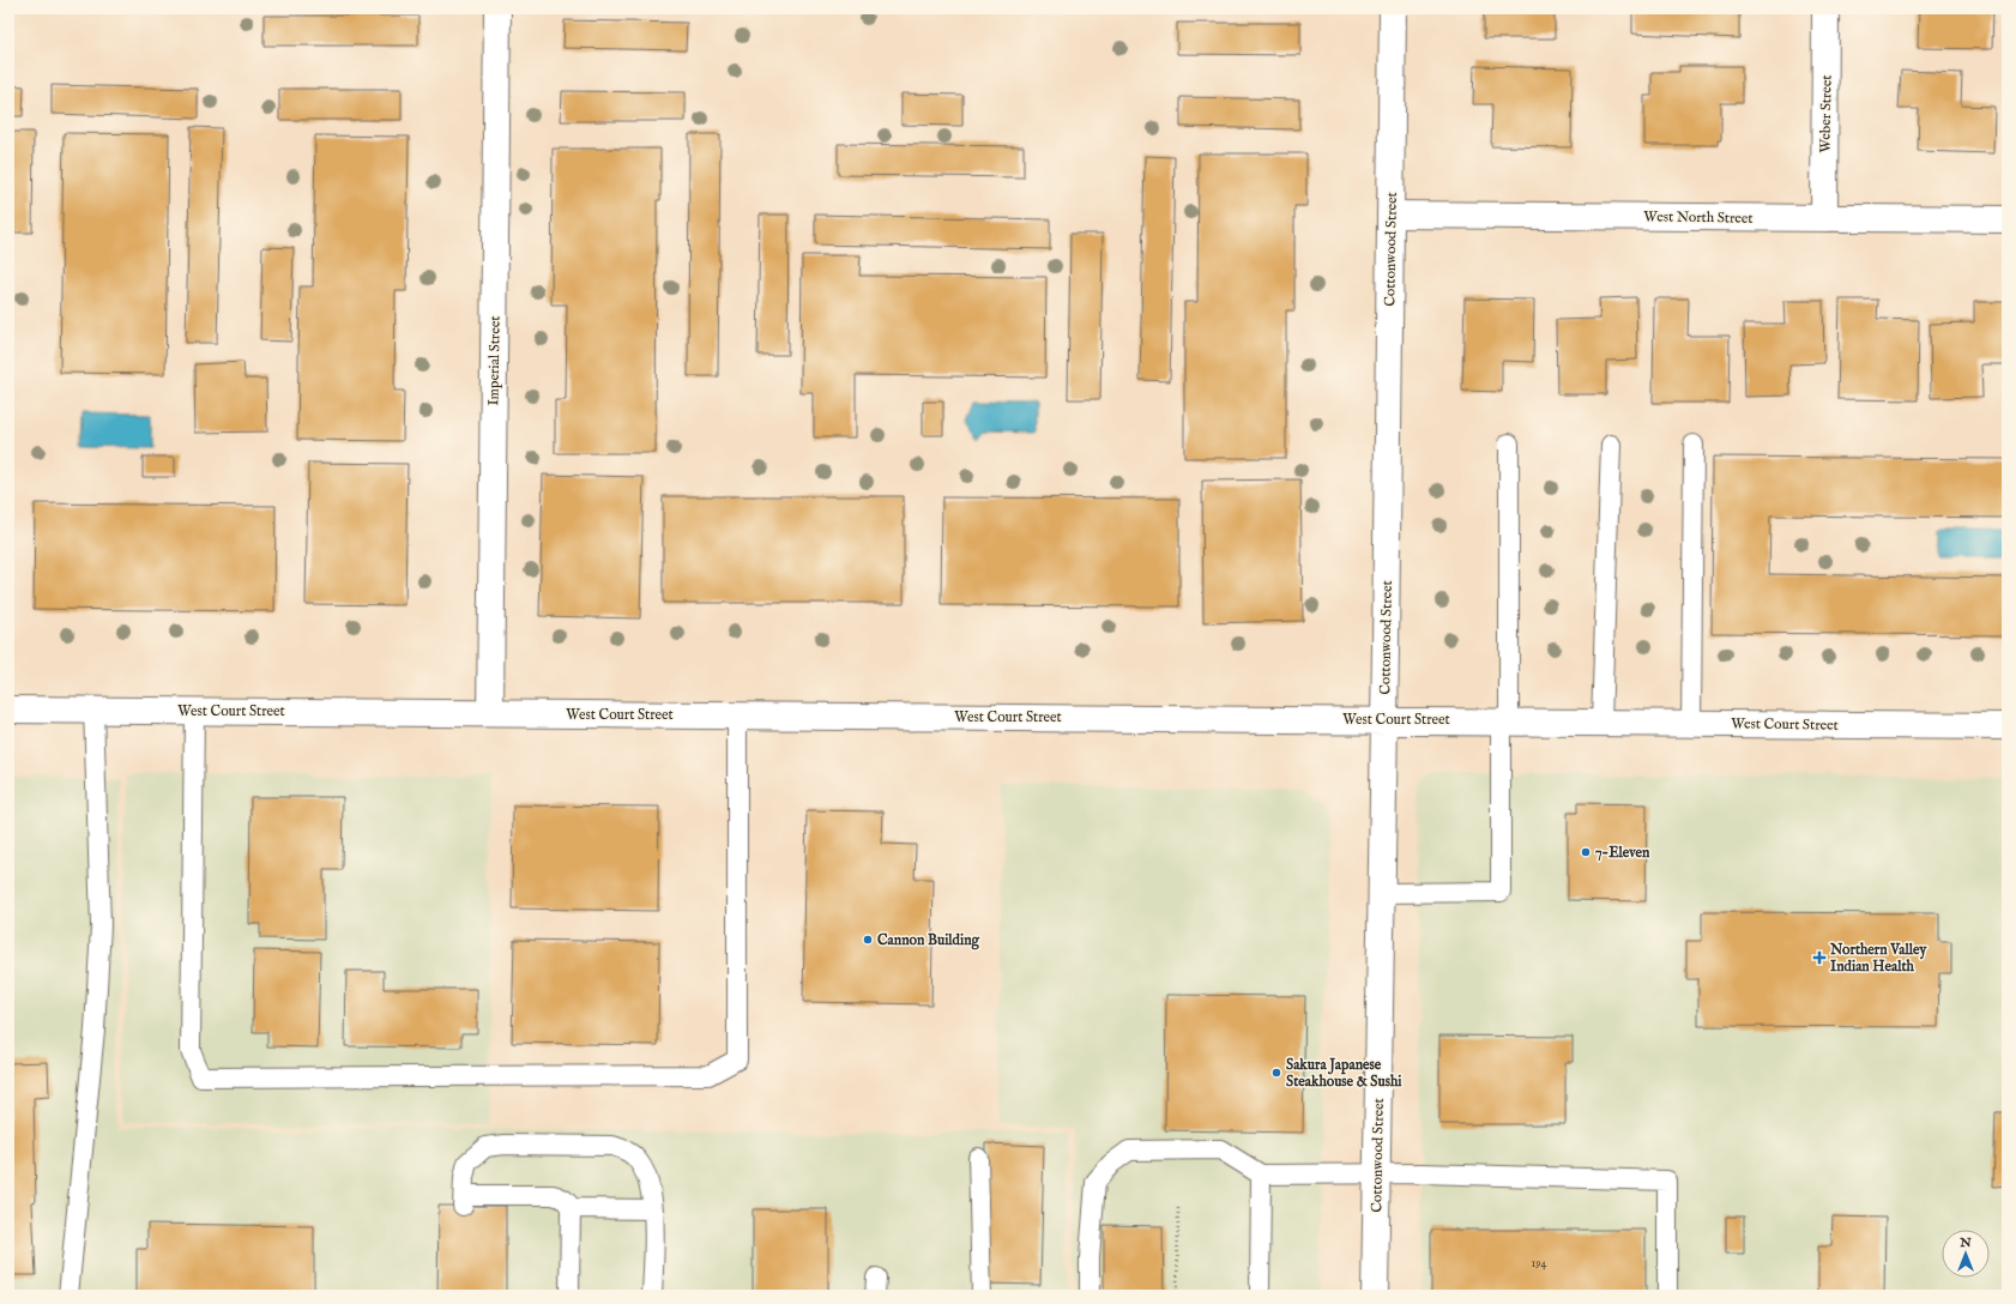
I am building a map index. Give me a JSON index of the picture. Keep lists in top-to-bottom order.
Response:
{
  "streets": {
    "street": [
      "Weber Street",
      "West North Street",
      "Cottonwood Street",
      "Imperial Street",
      "West Court Street"
    ]
  },
  "crossings": [
    ["Weber Street", "West North Street"],
    ["West North Street", "Cottonwood Street"],
    ["Cottonwood Street", "West Court Street"],
    ["Imperial Street", "West Court Street"]
  ],
  "places": {
    "other": ["7-Eleven", "Cannon Building", "Sakura Japanese Steakhouse & Sushi"],
    "health": ["Northern Valley Indian Health"]
  },
  "house_numbers": ["194"],
  "north": "top"
}
